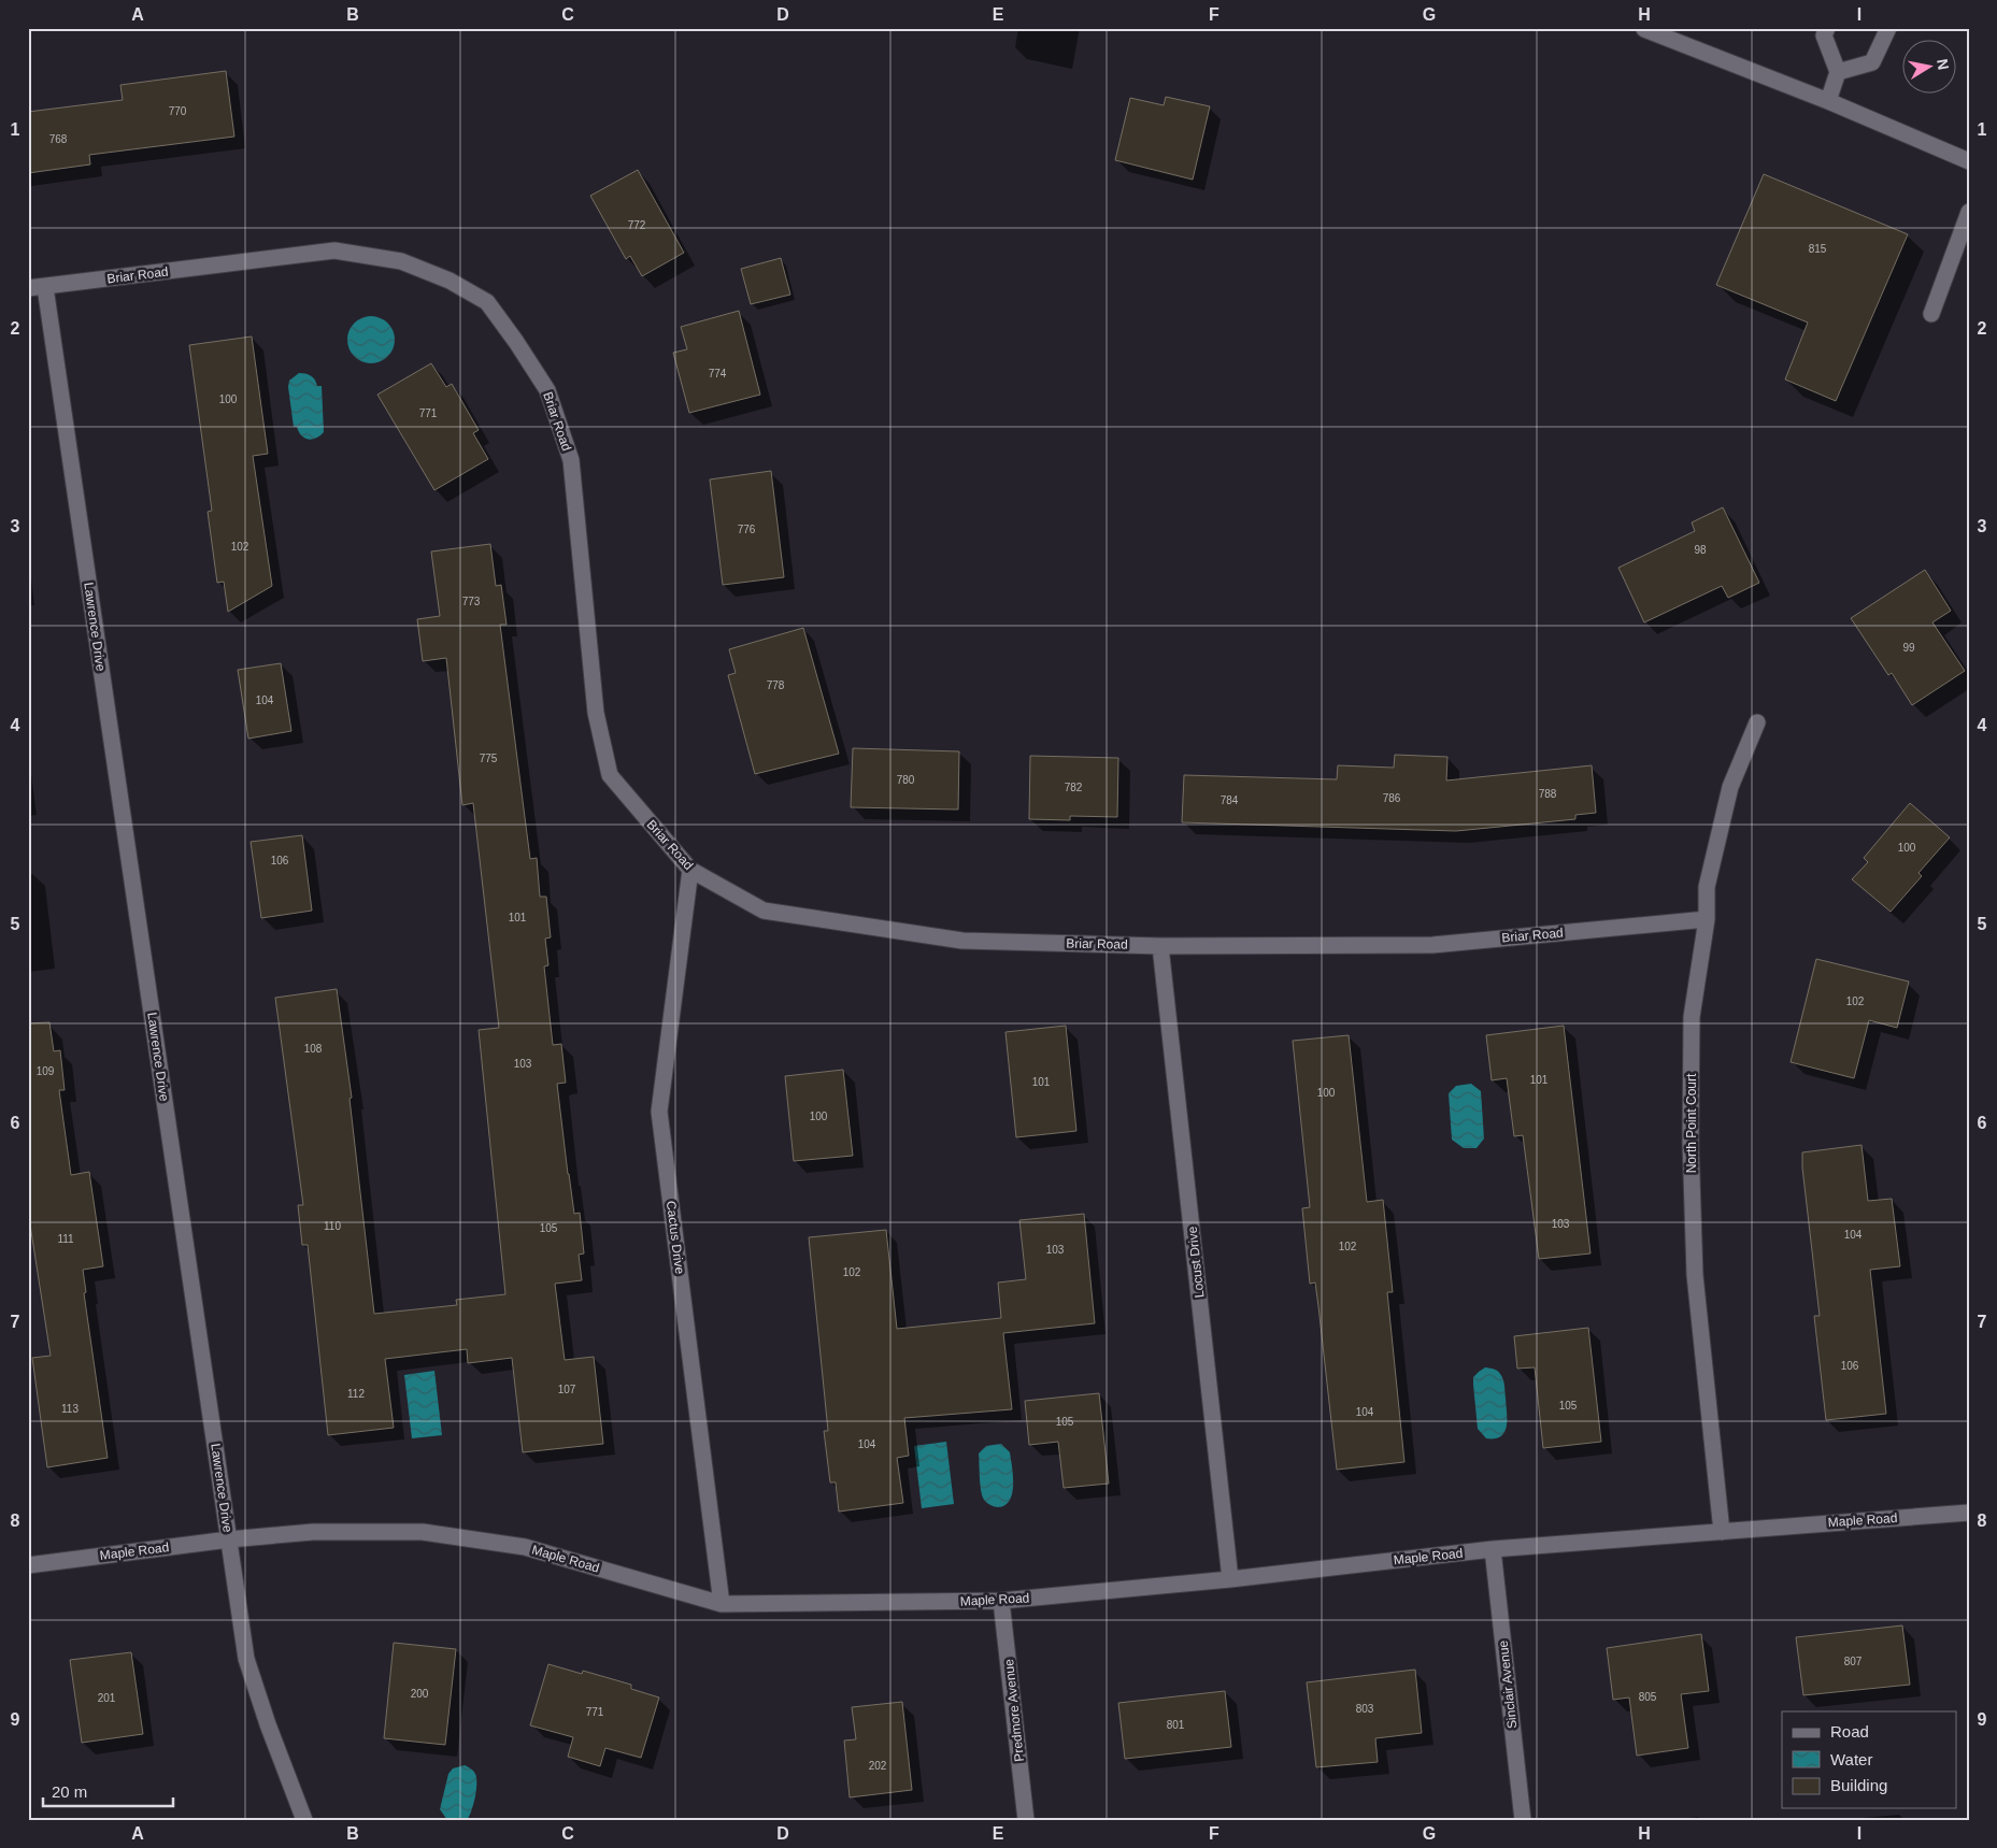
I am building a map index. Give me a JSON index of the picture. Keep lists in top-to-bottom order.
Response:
{
  "streets": {
    "street": [
      "Briar Road",
      "Lawrence Drive",
      "North Point Court",
      "Cactus Drive",
      "Locust Drive",
      "Maple Road",
      "Sinclair Avenue",
      "Predmore Avenue"
    ]
  },
  "crossings": [
    ["Briar Road", "Lawrence Drive"],
    ["Briar Road", "North Point Court"],
    ["Briar Road", "Cactus Drive"],
    ["Briar Road", "Locust Drive"],
    ["Lawrence Drive", "Maple Road"],
    ["North Point Court", "Maple Road"],
    ["Cactus Drive", "Maple Road"],
    ["Locust Drive", "Maple Road"],
    ["Maple Road", "Sinclair Avenue"],
    ["Maple Road", "Predmore Avenue"]
  ],
  "house_numbers": [
    "770",
    "768",
    "772",
    "815",
    "774",
    "100",
    "771",
    "776",
    "102",
    "98",
    "773",
    "99",
    "778",
    "104",
    "775",
    "780",
    "782",
    "788",
    "786",
    "784",
    "100",
    "106",
    "101",
    "102",
    "108",
    "103",
    "109",
    "101",
    "101",
    "100",
    "100",
    "103",
    "110",
    "105",
    "104",
    "111",
    "102",
    "103",
    "102",
    "106",
    "107",
    "112",
    "105",
    "113",
    "104",
    "105",
    "104",
    "807",
    "200",
    "805",
    "201",
    "803",
    "771",
    "801",
    "202"
  ],
  "legend": ["Road", "Water", "Building"],
  "scale_bar": "20 m",
  "north": "right",
  "grid": {
    "columns": [
      "A",
      "B",
      "C",
      "D",
      "E",
      "F",
      "G",
      "H",
      "I"
    ],
    "rows": [
      "1",
      "2",
      "3",
      "4",
      "5",
      "6",
      "7",
      "8",
      "9"
    ]
  }
}
